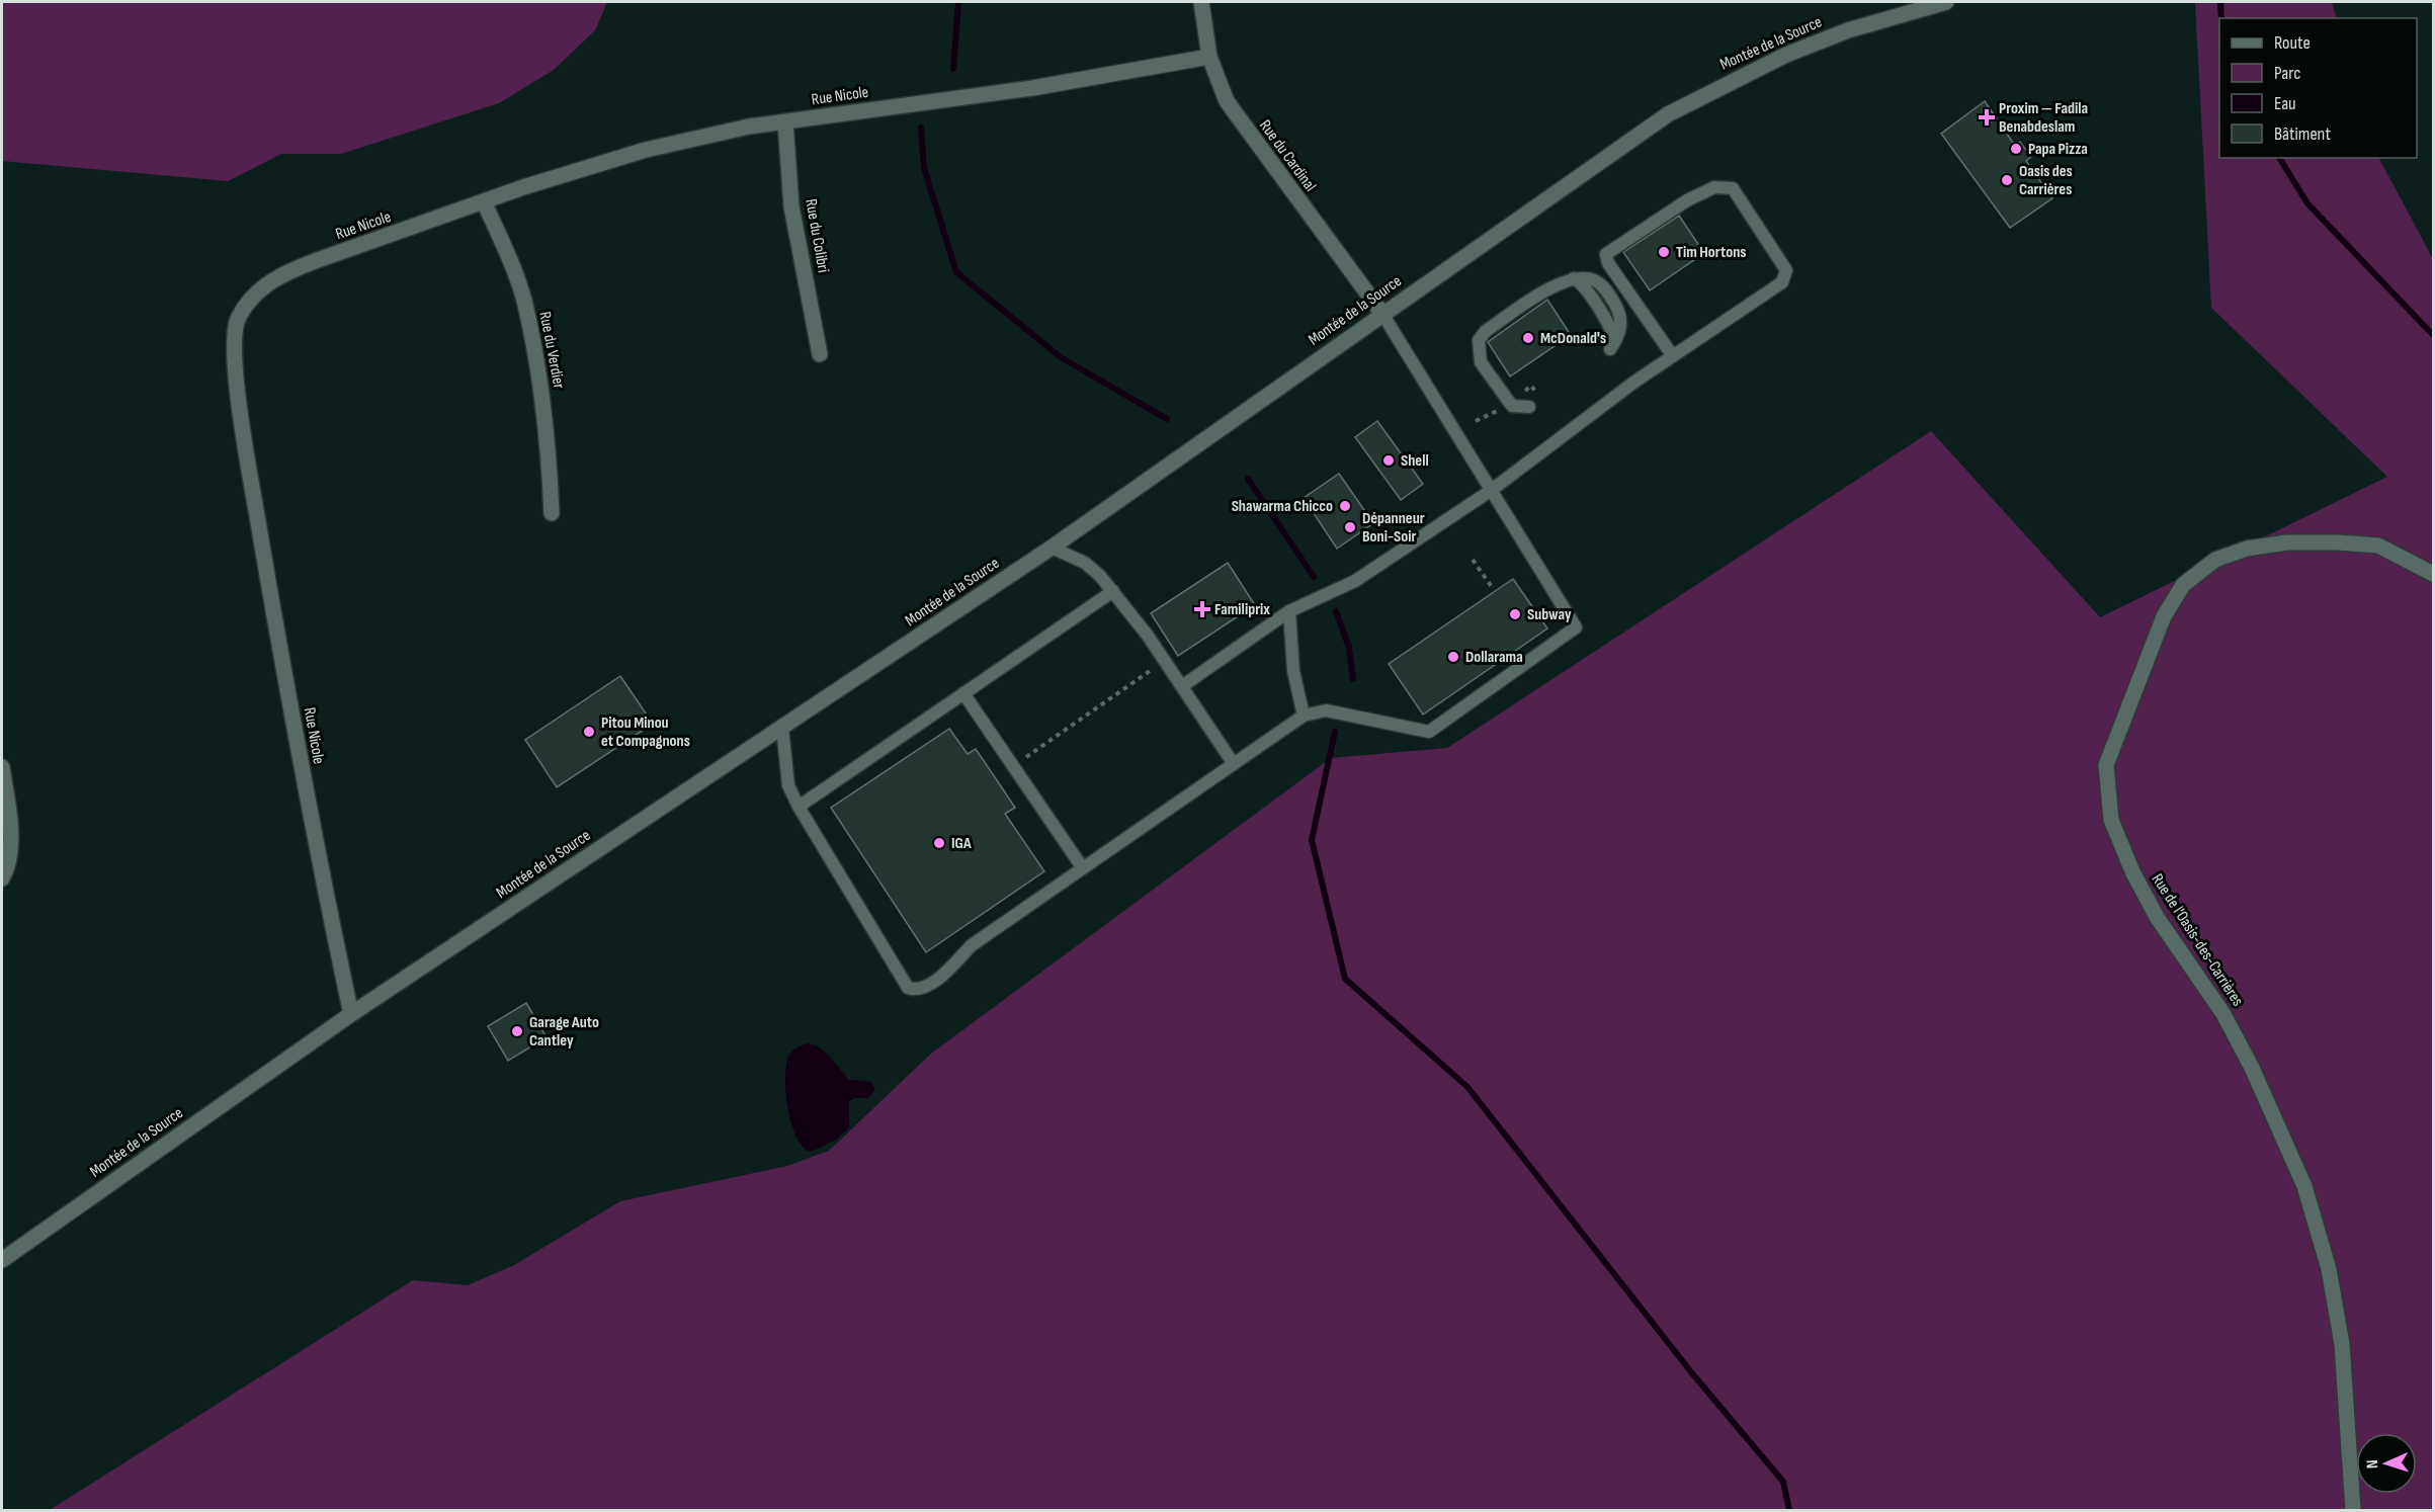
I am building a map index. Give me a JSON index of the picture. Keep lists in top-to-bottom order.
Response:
{
  "streets": {
    "street": [
      "Montée de la Source",
      "Rue Nicole",
      "Rue du Cardinal",
      "Rue du Colibri",
      "Rue du Verdier",
      "Rue de l'Oasis-des-Carrières"
    ]
  },
  "crossings": [
    ["Montée de la Source", "Rue Nicole"],
    ["Montée de la Source", "Rue du Cardinal"],
    ["Rue Nicole", "Rue du Cardinal"],
    ["Rue Nicole", "Rue du Colibri"],
    ["Rue Nicole", "Rue du Verdier"]
  ],
  "places": {
    "health": ["Proxim — Fadila Benabdeslam", "Familiprix"],
    "other": [
      "Papa Pizza",
      "Oasis des Carrières",
      "Tim Hortons",
      "McDonald's",
      "Shell",
      "Shawarma Chicco",
      "Dépanneur Boni-Soir",
      "Subway",
      "Dollarama",
      "Pitou Minou et Compagnons",
      "IGA",
      "Garage Auto Cantley"
    ]
  },
  "legend": [
    "Route",
    "Parc",
    "Eau",
    "Bâtiment"
  ],
  "north": "left"
}
